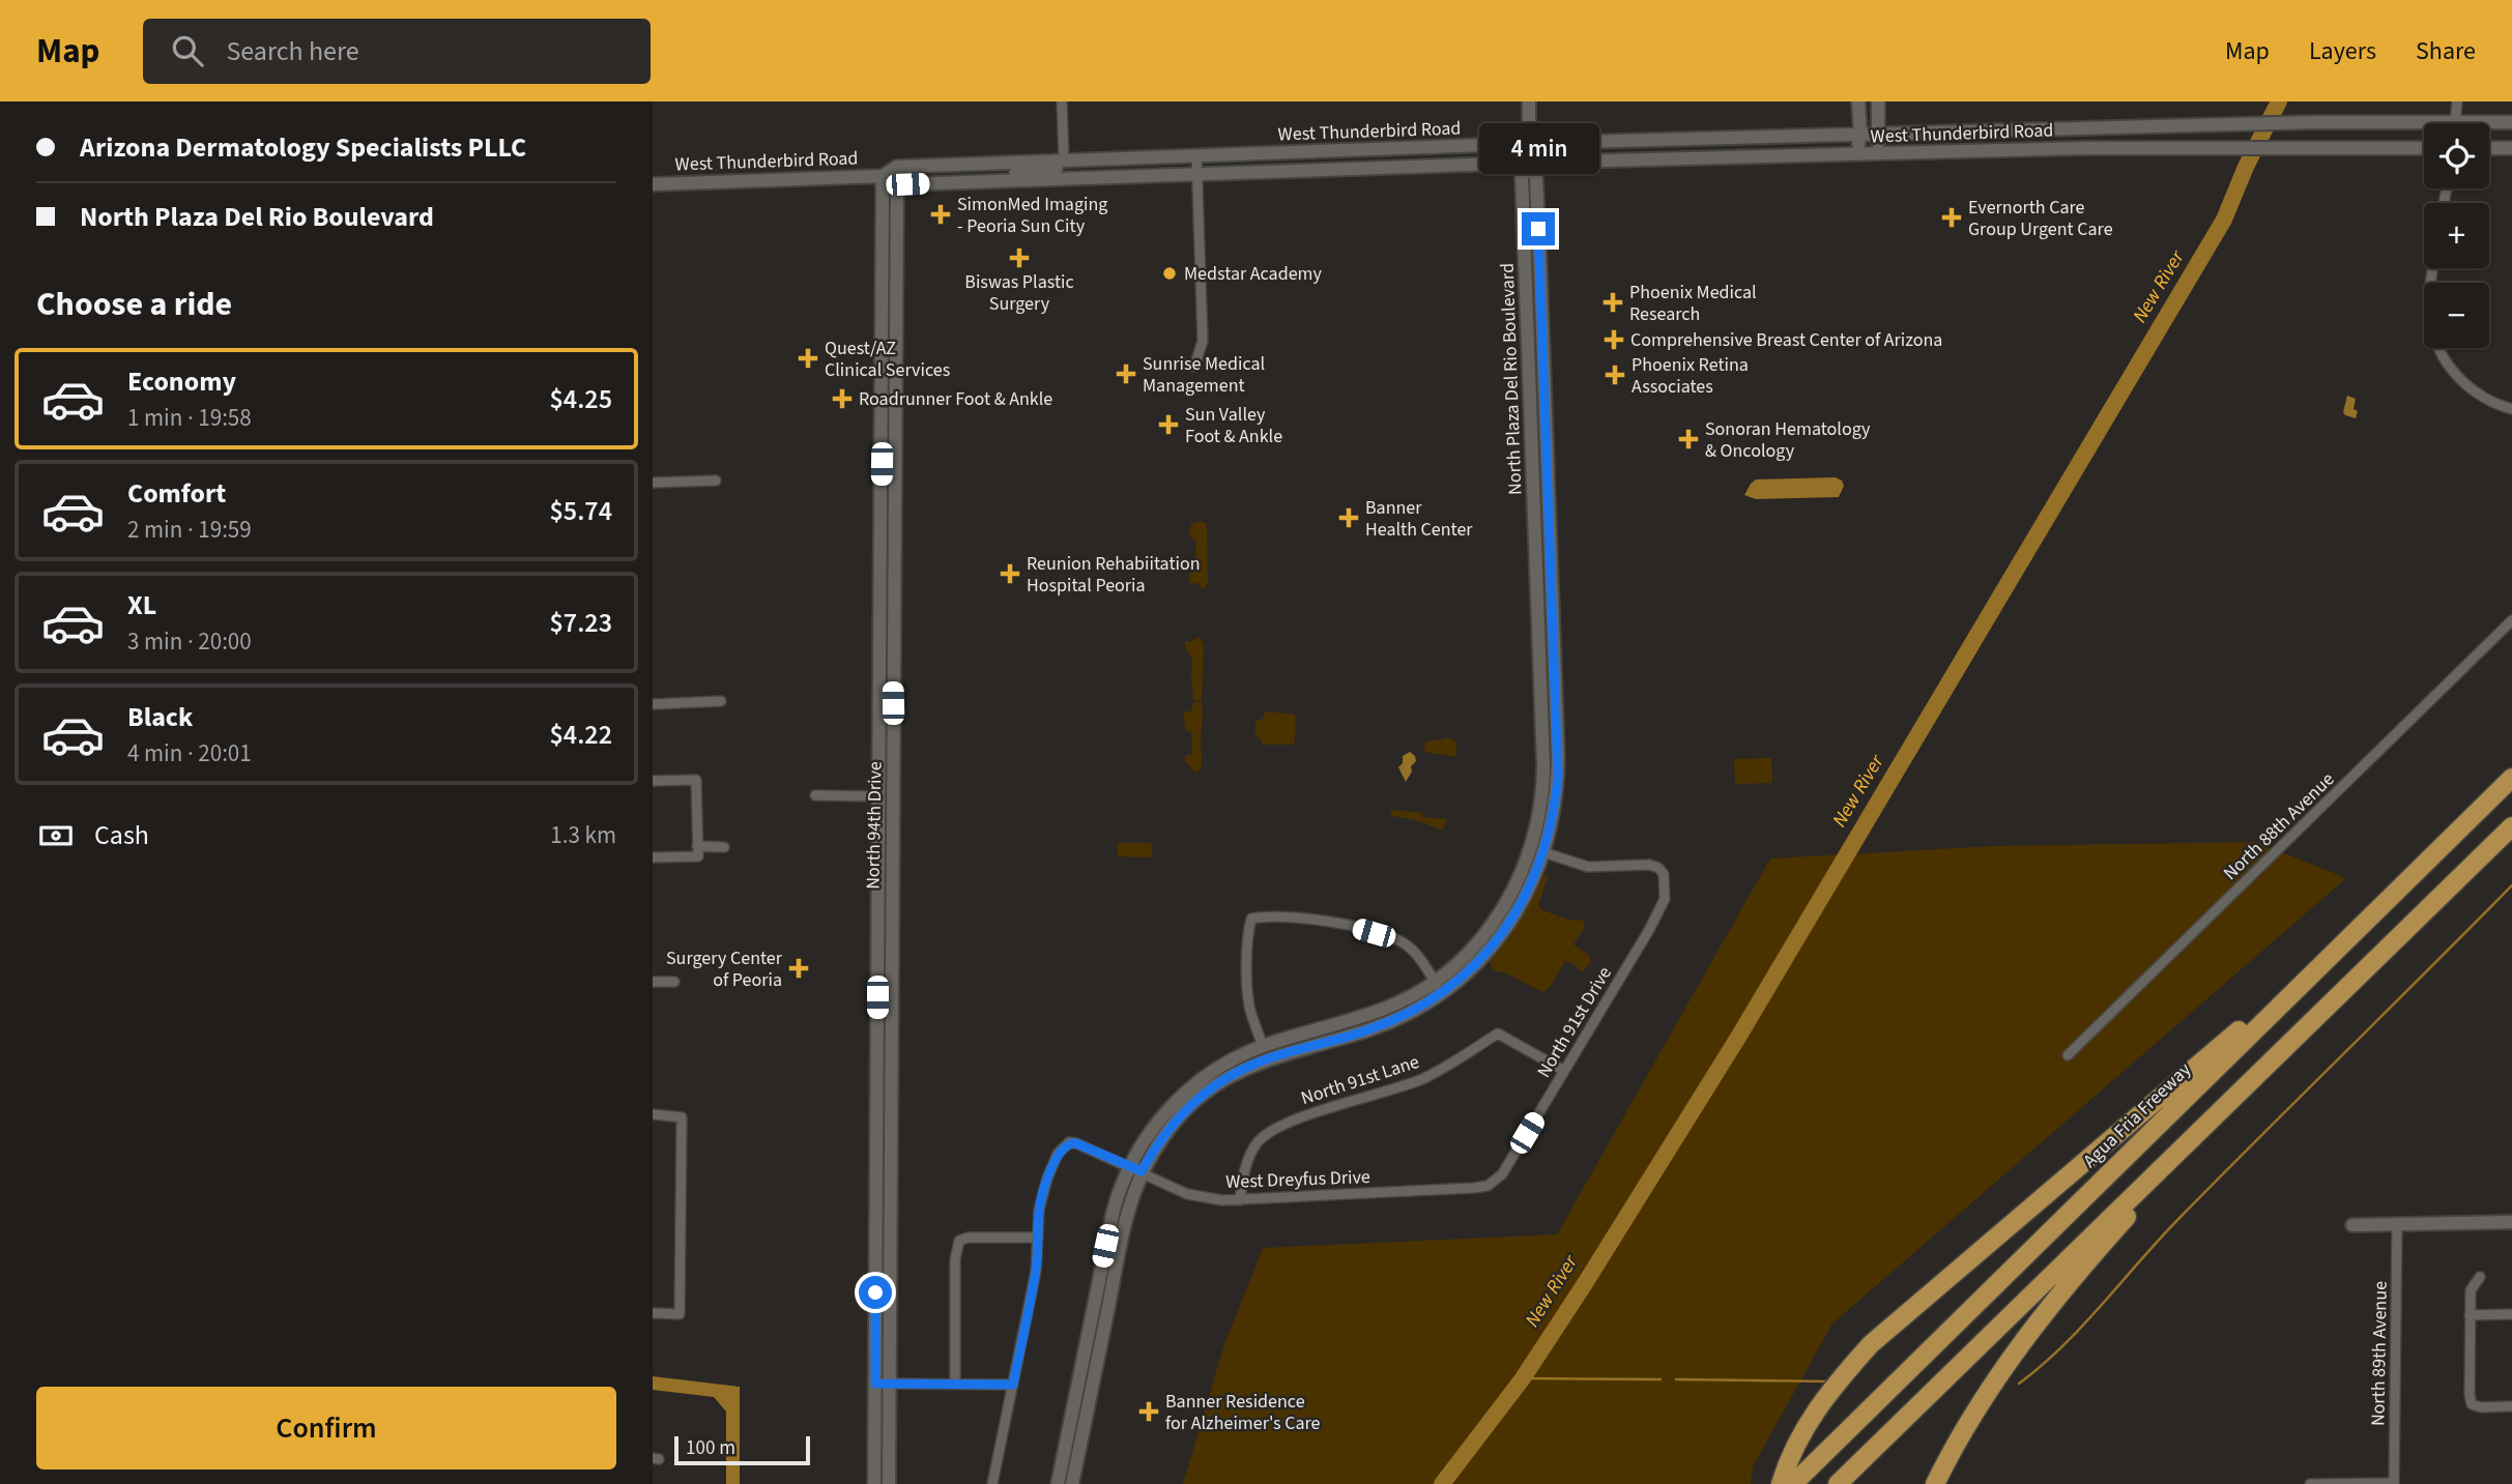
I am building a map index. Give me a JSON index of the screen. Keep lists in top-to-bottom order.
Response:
{
  "streets": {
    "highway": ["Agua Fria Freeway"],
    "street": [
      "West Thunderbird Road",
      "North Plaza Del Rio Boulevard",
      "North 94th Drive",
      "North 88th Avenue",
      "North 91st Drive",
      "North 91st Lane",
      "West Dreyfus Drive",
      "North 89th Avenue"
    ]
  },
  "crossings": [
    ["West Thunderbird Road", "North Plaza Del Rio Boulevard"],
    ["West Thunderbird Road", "North 94th Drive"],
    ["North Plaza Del Rio Boulevard", "North 91st Drive"],
    ["North Plaza Del Rio Boulevard", "West Dreyfus Drive"],
    ["North 91st Drive", "North 91st Lane"],
    ["North 91st Drive", "West Dreyfus Drive"],
    ["North 91st Lane", "West Dreyfus Drive"]
  ],
  "water": ["New River"],
  "places": {
    "health": [
      "SimonMed Imaging - Peoria Sun City",
      "Evernorth Care Group Urgent Care",
      "Biswas Plastic Surgery",
      "Phoenix Medical Research",
      "Comprehensive Breast Center of Arizona",
      "Quest/AZ Clinical Services",
      "Sunrise Medical Management",
      "Phoenix Retina Associates",
      "Roadrunner Foot & Ankle",
      "Sun Valley Foot & Ankle",
      "Sonoran Hematology & Oncology",
      "Banner Health Center",
      "Reunion Rehabiitation Hospital Peoria",
      "Surgery Center of Peoria",
      "Banner Residence for Alzheimer's Care"
    ],
    "other": ["Medstar Academy"]
  },
  "scale_bar": "100 m",
  "page": {
    "header": "Map",
    "search": "Search here",
    "nav": ["Map", "Layers", "Share"],
    "banner": ["Arizona Dermatology Specialists PLLC", "North Plaza Del Rio Boulevard"],
    "map_buttons": ["+", "−"],
    "bubble": "4 min",
    "heading": "Choose a ride",
    "list": [
      {
        "name": "Economy",
        "note": "1 min · 19:58",
        "value": "$4.25"
      },
      {
        "name": "Comfort",
        "note": "2 min · 19:59",
        "value": "$5.74"
      },
      {
        "name": "XL",
        "note": "3 min · 20:00",
        "value": "$7.23"
      },
      {
        "name": "Black",
        "note": "4 min · 20:01",
        "value": "$4.22"
      }
    ],
    "pay": ["Cash", "1.3 km"],
    "buttons": "Confirm",
    "scale": "100 m"
  }
}
